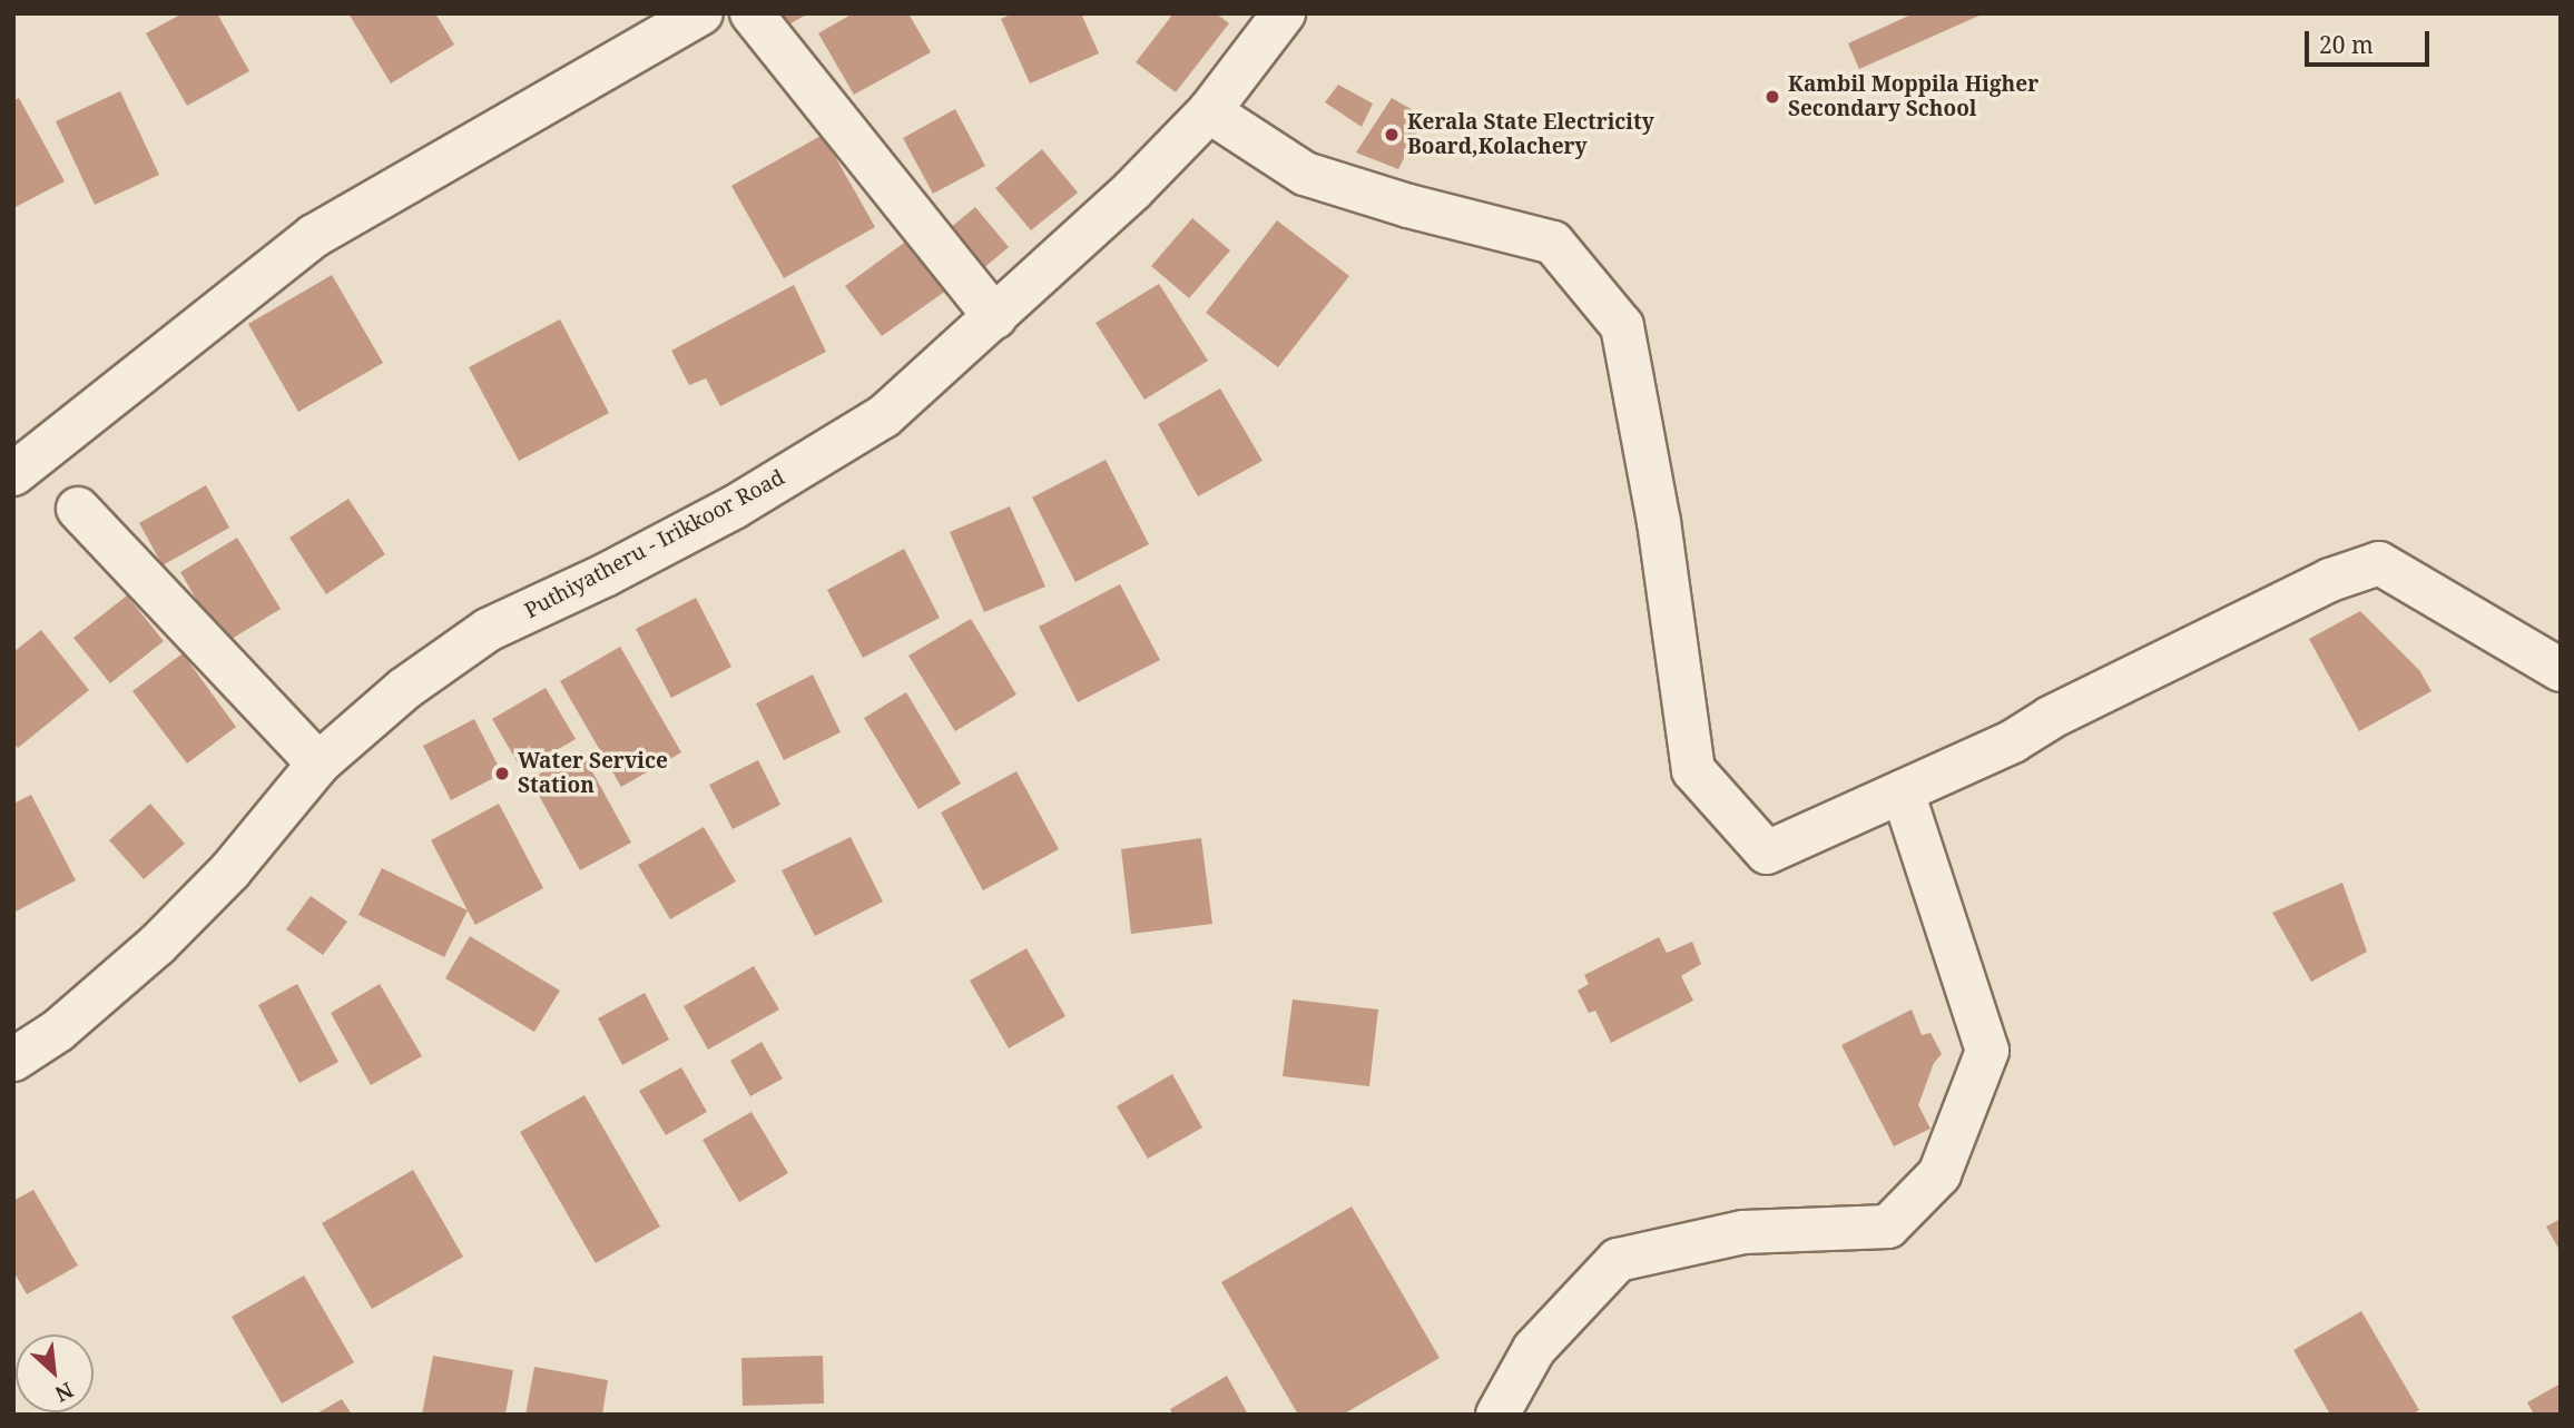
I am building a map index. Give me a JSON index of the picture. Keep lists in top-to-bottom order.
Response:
{
  "streets": {
    "street": ["Puthiyatheru - Irikkoor Road"]
  },
  "places": ["Kambil Moppila Higher Secondary School", "Kerala State Electricity Board,Kolachery", "Water Service Station"],
  "scale_bar": "20 m",
  "north": "bottom right"
}
